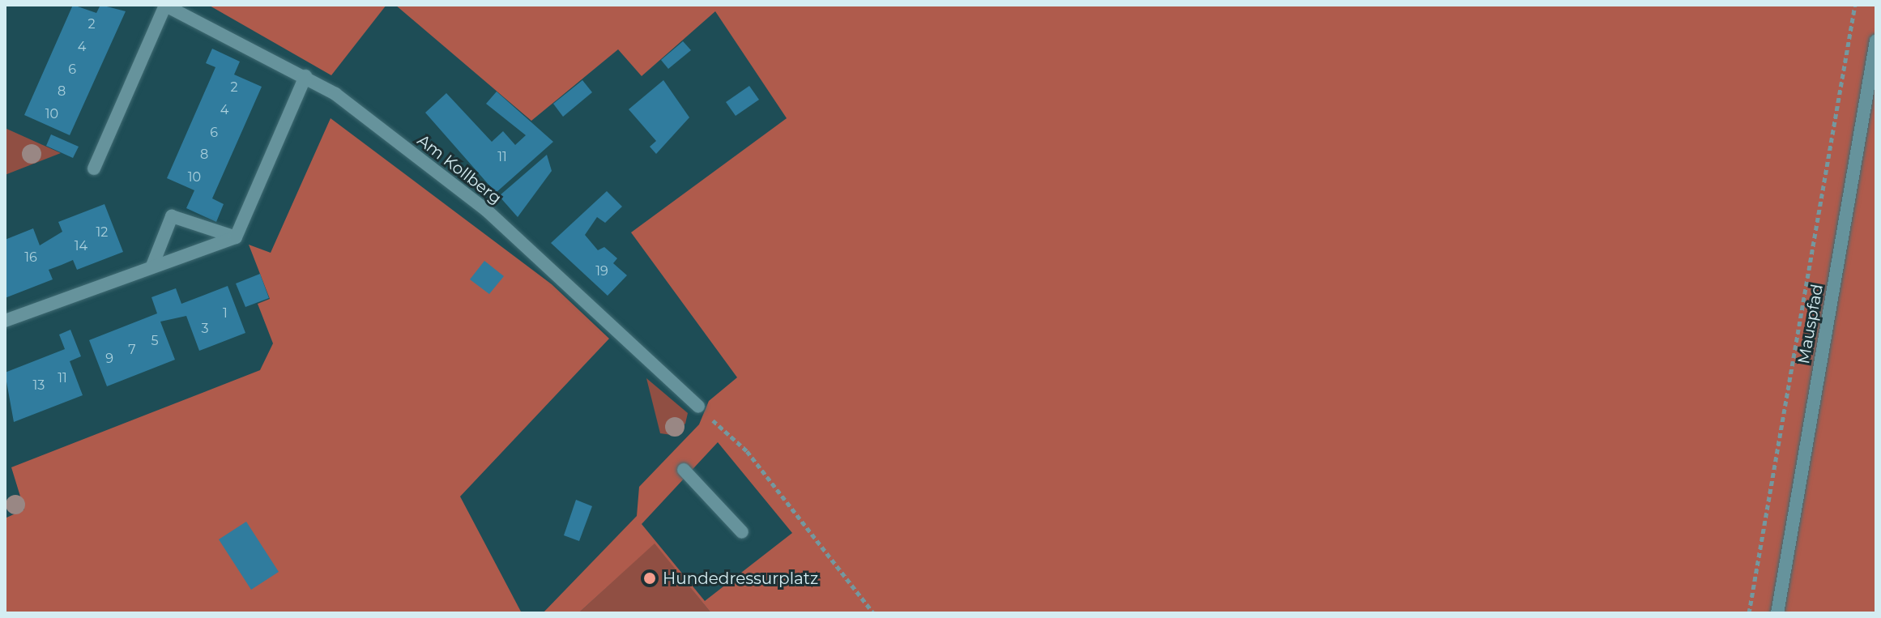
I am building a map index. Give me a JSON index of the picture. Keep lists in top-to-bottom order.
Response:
{
  "streets": {
    "street": ["Am Kollberg", "Mauspfad"]
  },
  "places": ["Hundedressurplatz"],
  "house_numbers": [
    "2",
    "4",
    "6",
    "2",
    "8",
    "4",
    "10",
    "6",
    "8",
    "11",
    "10",
    "12",
    "14",
    "16",
    "19",
    "1",
    "3",
    "5",
    "7",
    "9",
    "11",
    "13"
  ]
}
